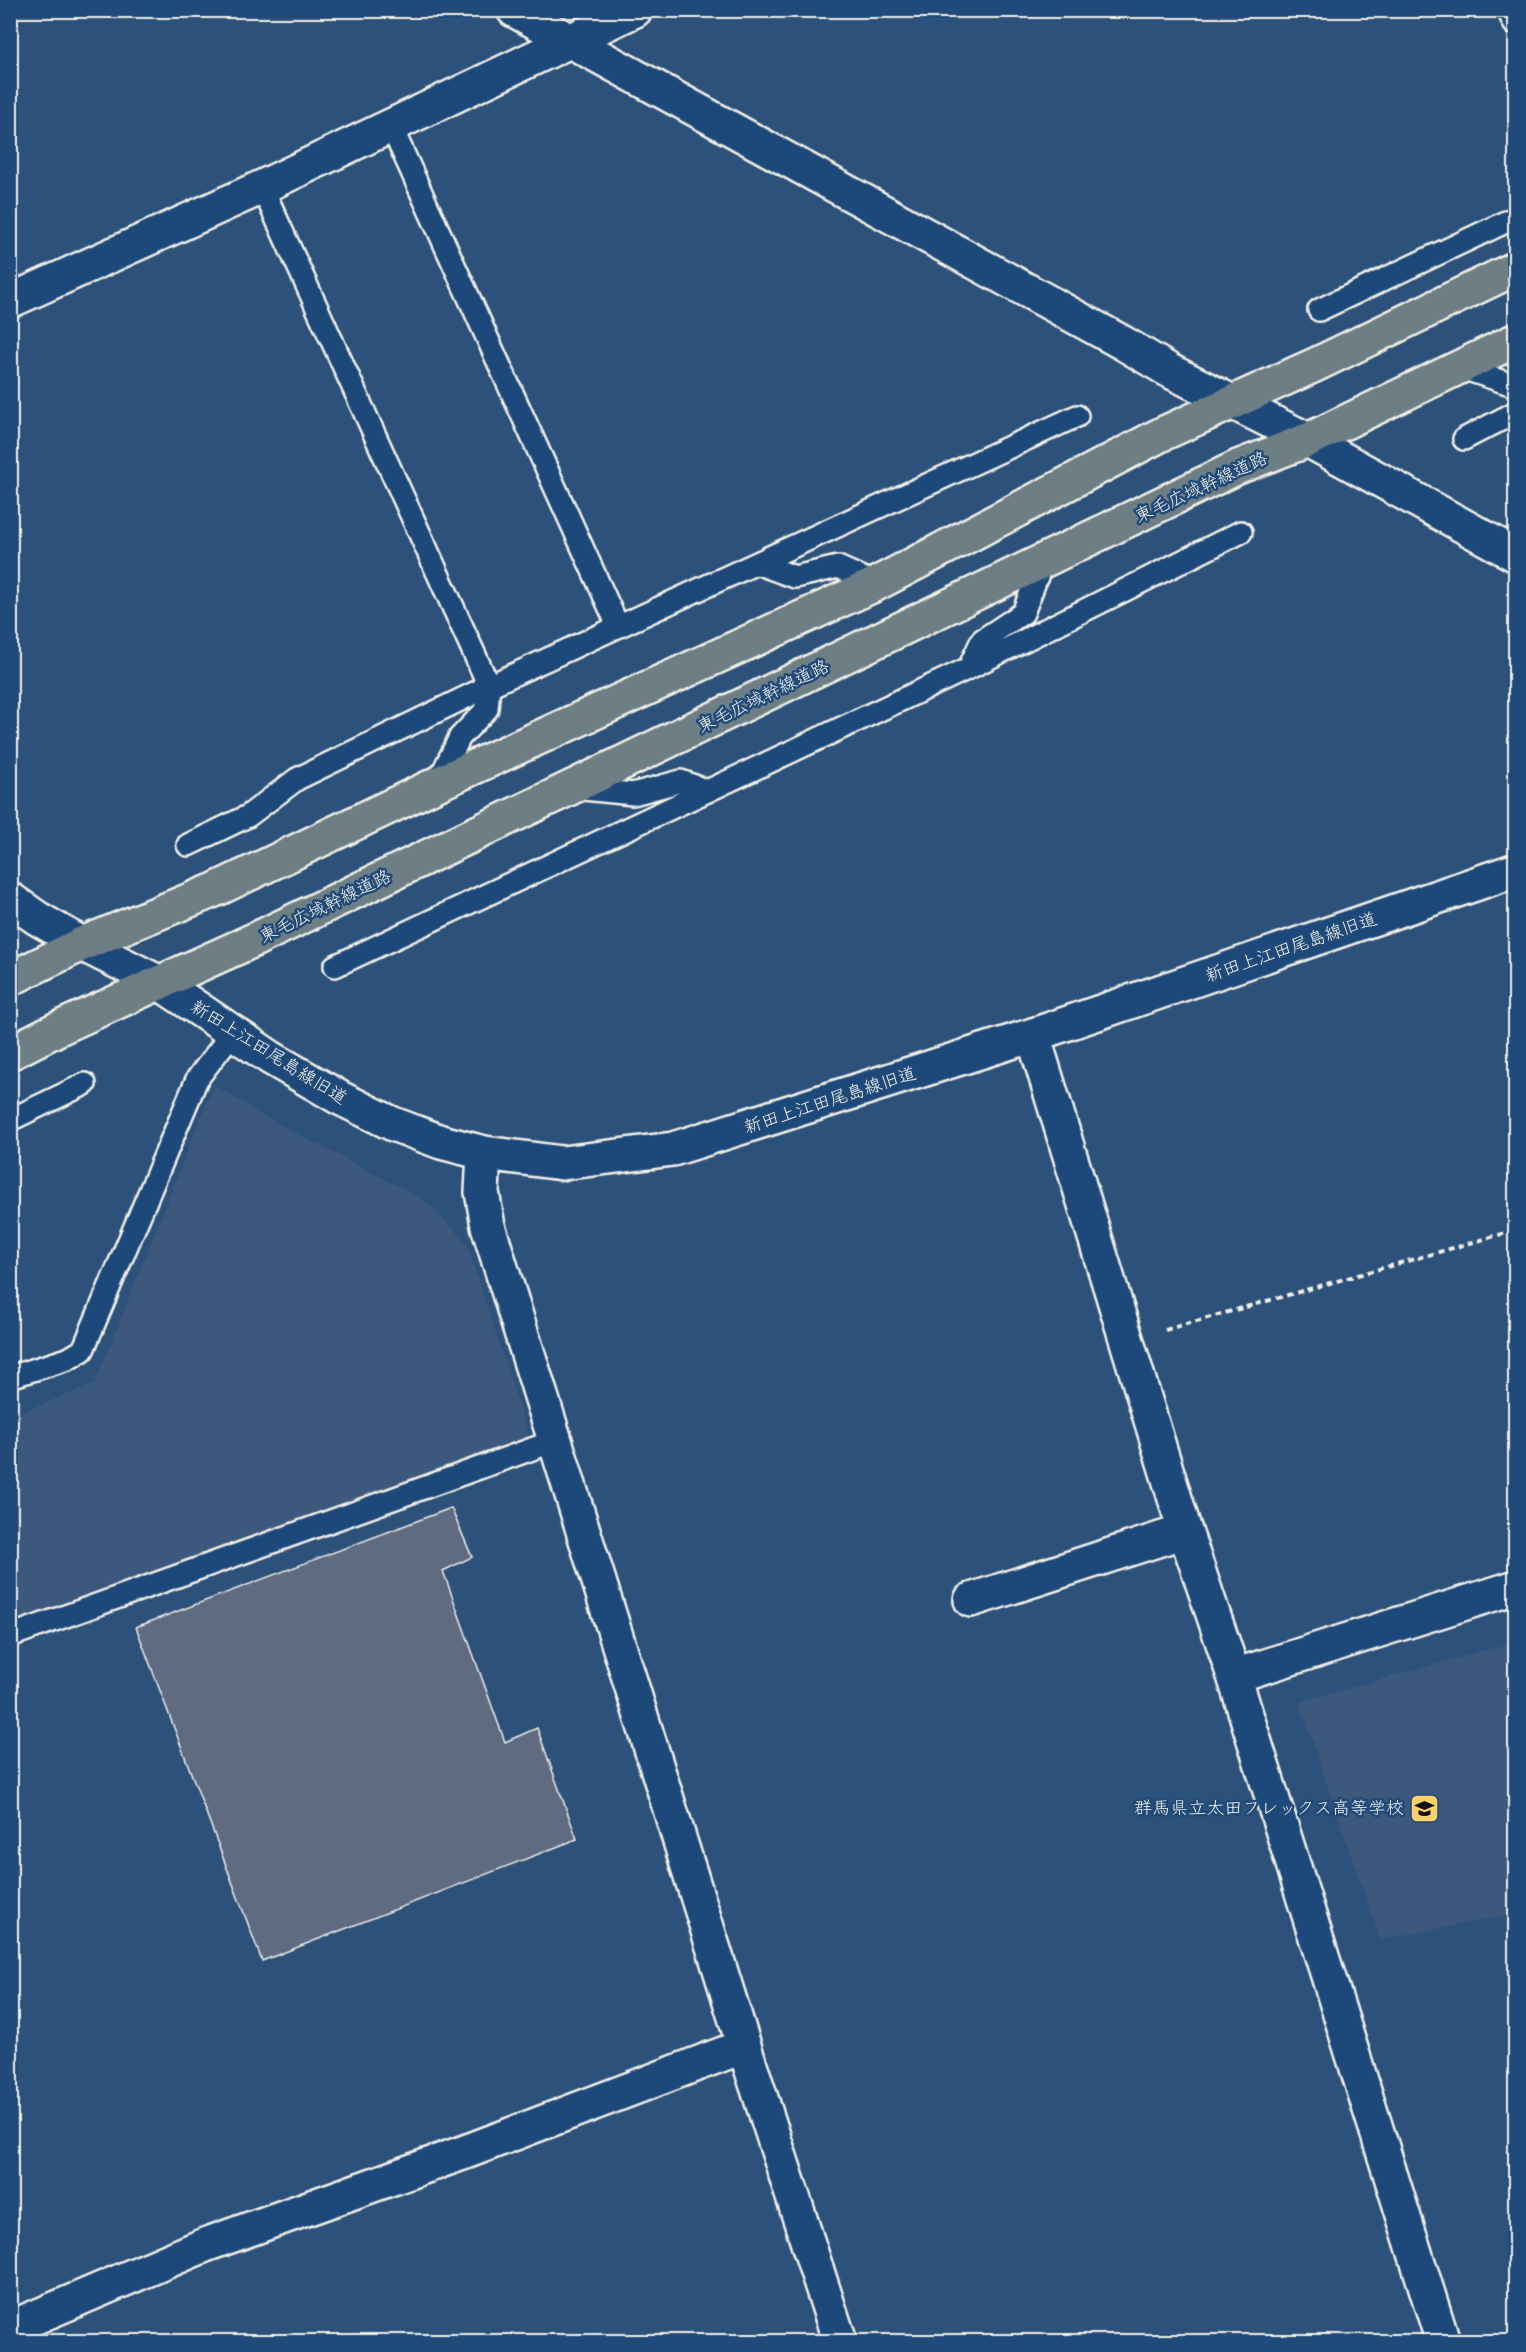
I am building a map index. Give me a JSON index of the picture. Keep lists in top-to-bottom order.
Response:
{
  "streets": {
    "highway": ["東毛広域幹線道路"],
    "street": ["新田上江田尾島線旧道"]
  },
  "crossings": [
    ["東毛広域幹線道路", "新田上江田尾島線旧道"]
  ],
  "places": {
    "school or university": ["群馬県立太田フレックス高等学校"]
  }
}
